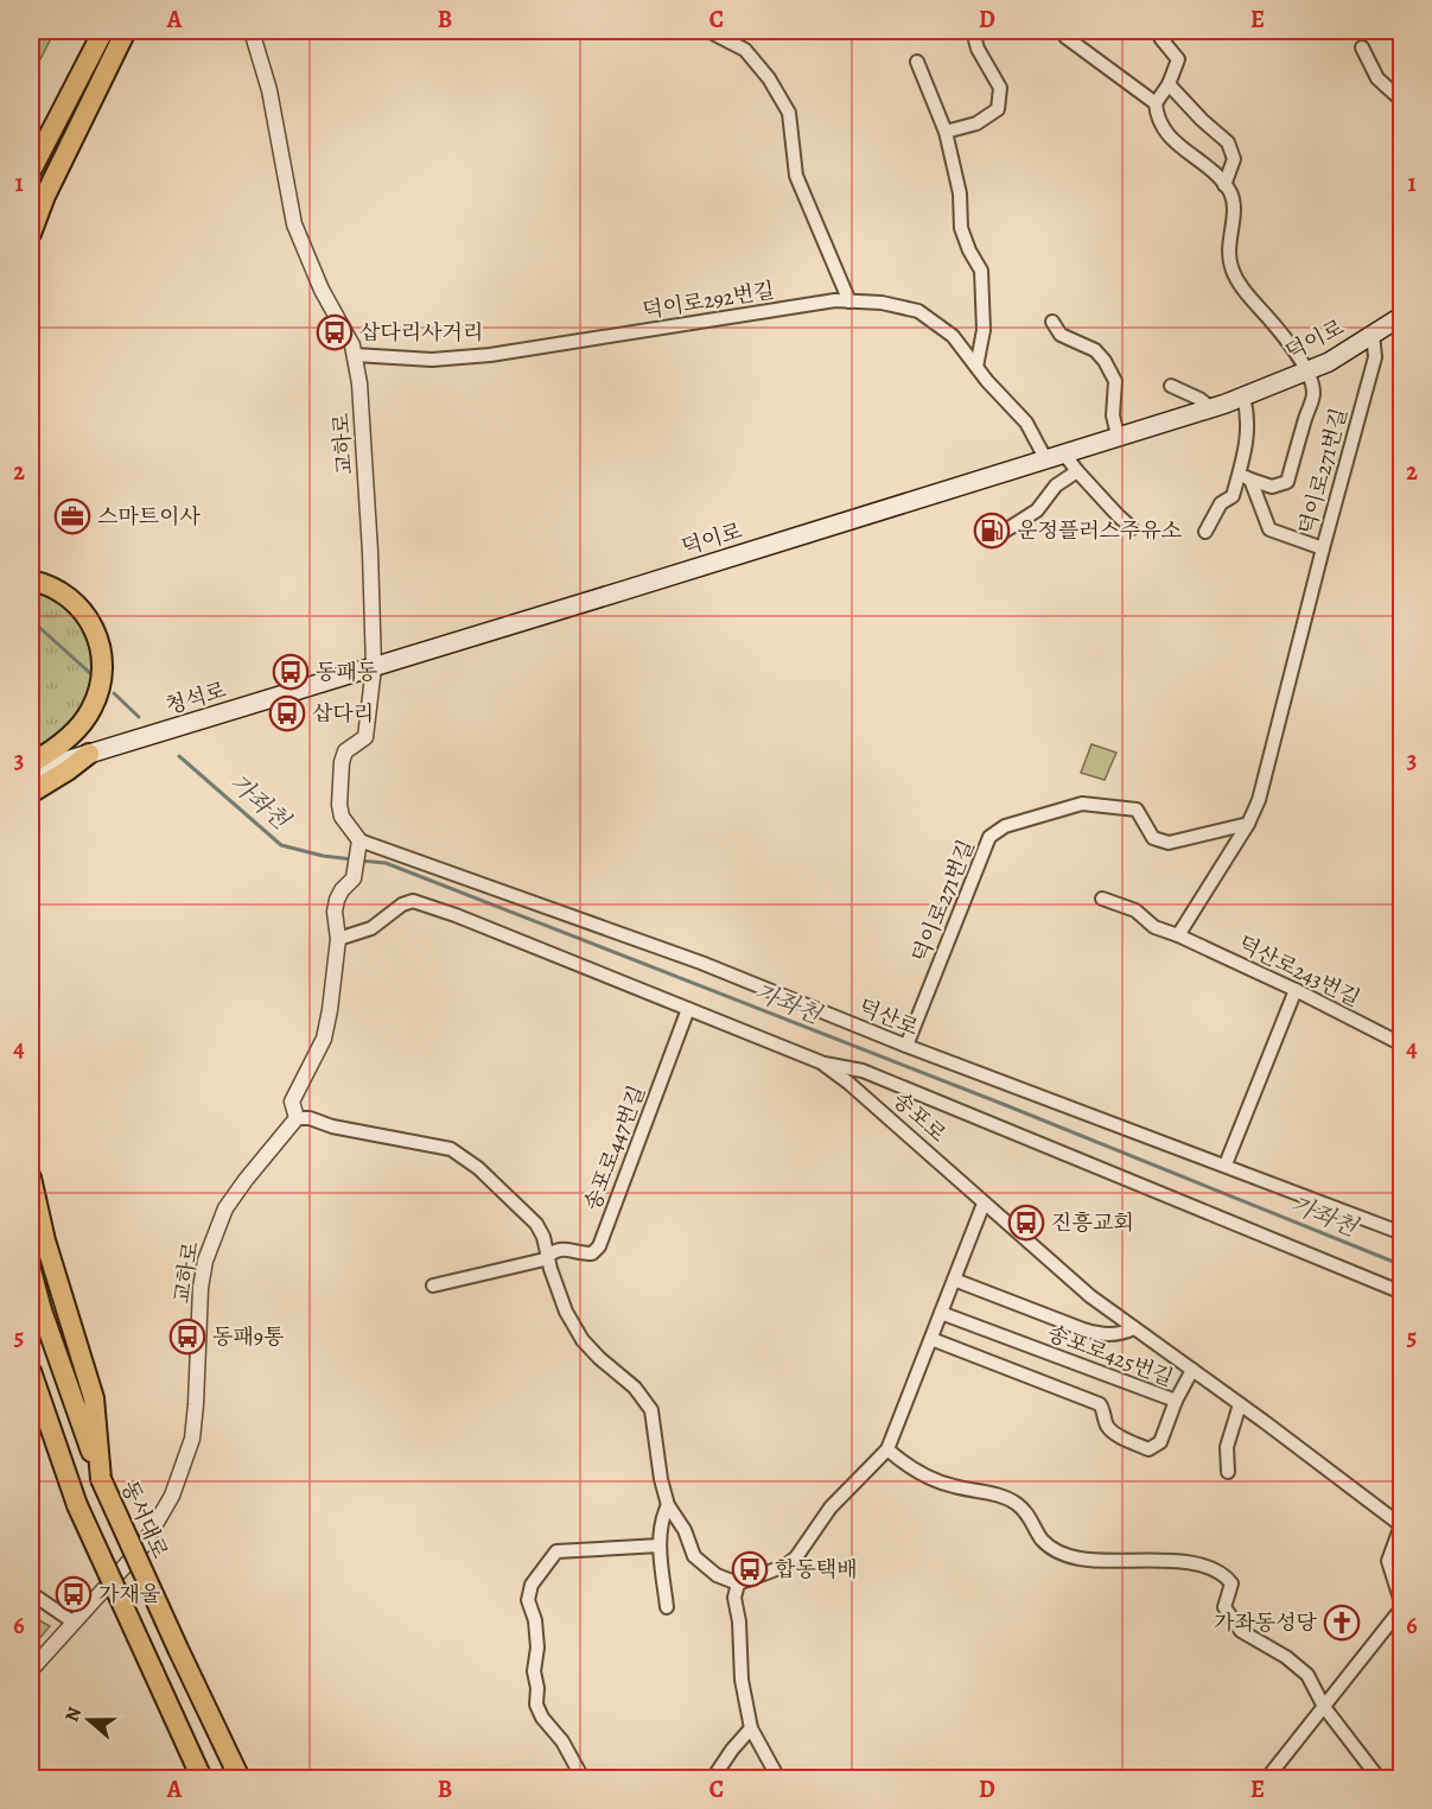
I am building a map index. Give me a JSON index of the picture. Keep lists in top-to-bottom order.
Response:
{
  "streets": {
    "highway": ["동서대로"],
    "main road": ["덕이로", "청석로"],
    "street": [
      "덕이로292번길",
      "교하로",
      "덕이로271번길",
      "덕산로243번길",
      "덕산로",
      "송포로",
      "송포로447번길",
      "송포로425번길"
    ]
  },
  "crossings": [
    ["덕이로292번길", "덕이로"],
    ["덕이로292번길", "교하로"],
    ["덕이로", "교하로"],
    ["덕이로", "덕이로271번길"],
    ["덕이로", "청석로"],
    ["교하로", "청석로"],
    ["교하로", "덕산로"],
    ["덕이로271번길", "덕산로243번길"],
    ["덕이로271번길", "덕산로"],
    ["송포로", "송포로447번길"]
  ],
  "water": ["가좌천"],
  "places": {
    "bus stop": [
      "삽다리사거리",
      "동패동",
      "삽다리",
      "진흥교회",
      "동패9통",
      "합동택배",
      "가재울"
    ],
    "office": ["스마트이사"],
    "fuel station": ["운정플러스주유소"],
    "church": ["가좌동성당"]
  },
  "north": "left",
  "grid": {
    "columns": [
      "A",
      "B",
      "C",
      "D",
      "E"
    ],
    "rows": [
      "1",
      "2",
      "3",
      "4",
      "5",
      "6"
    ]
  }
}
